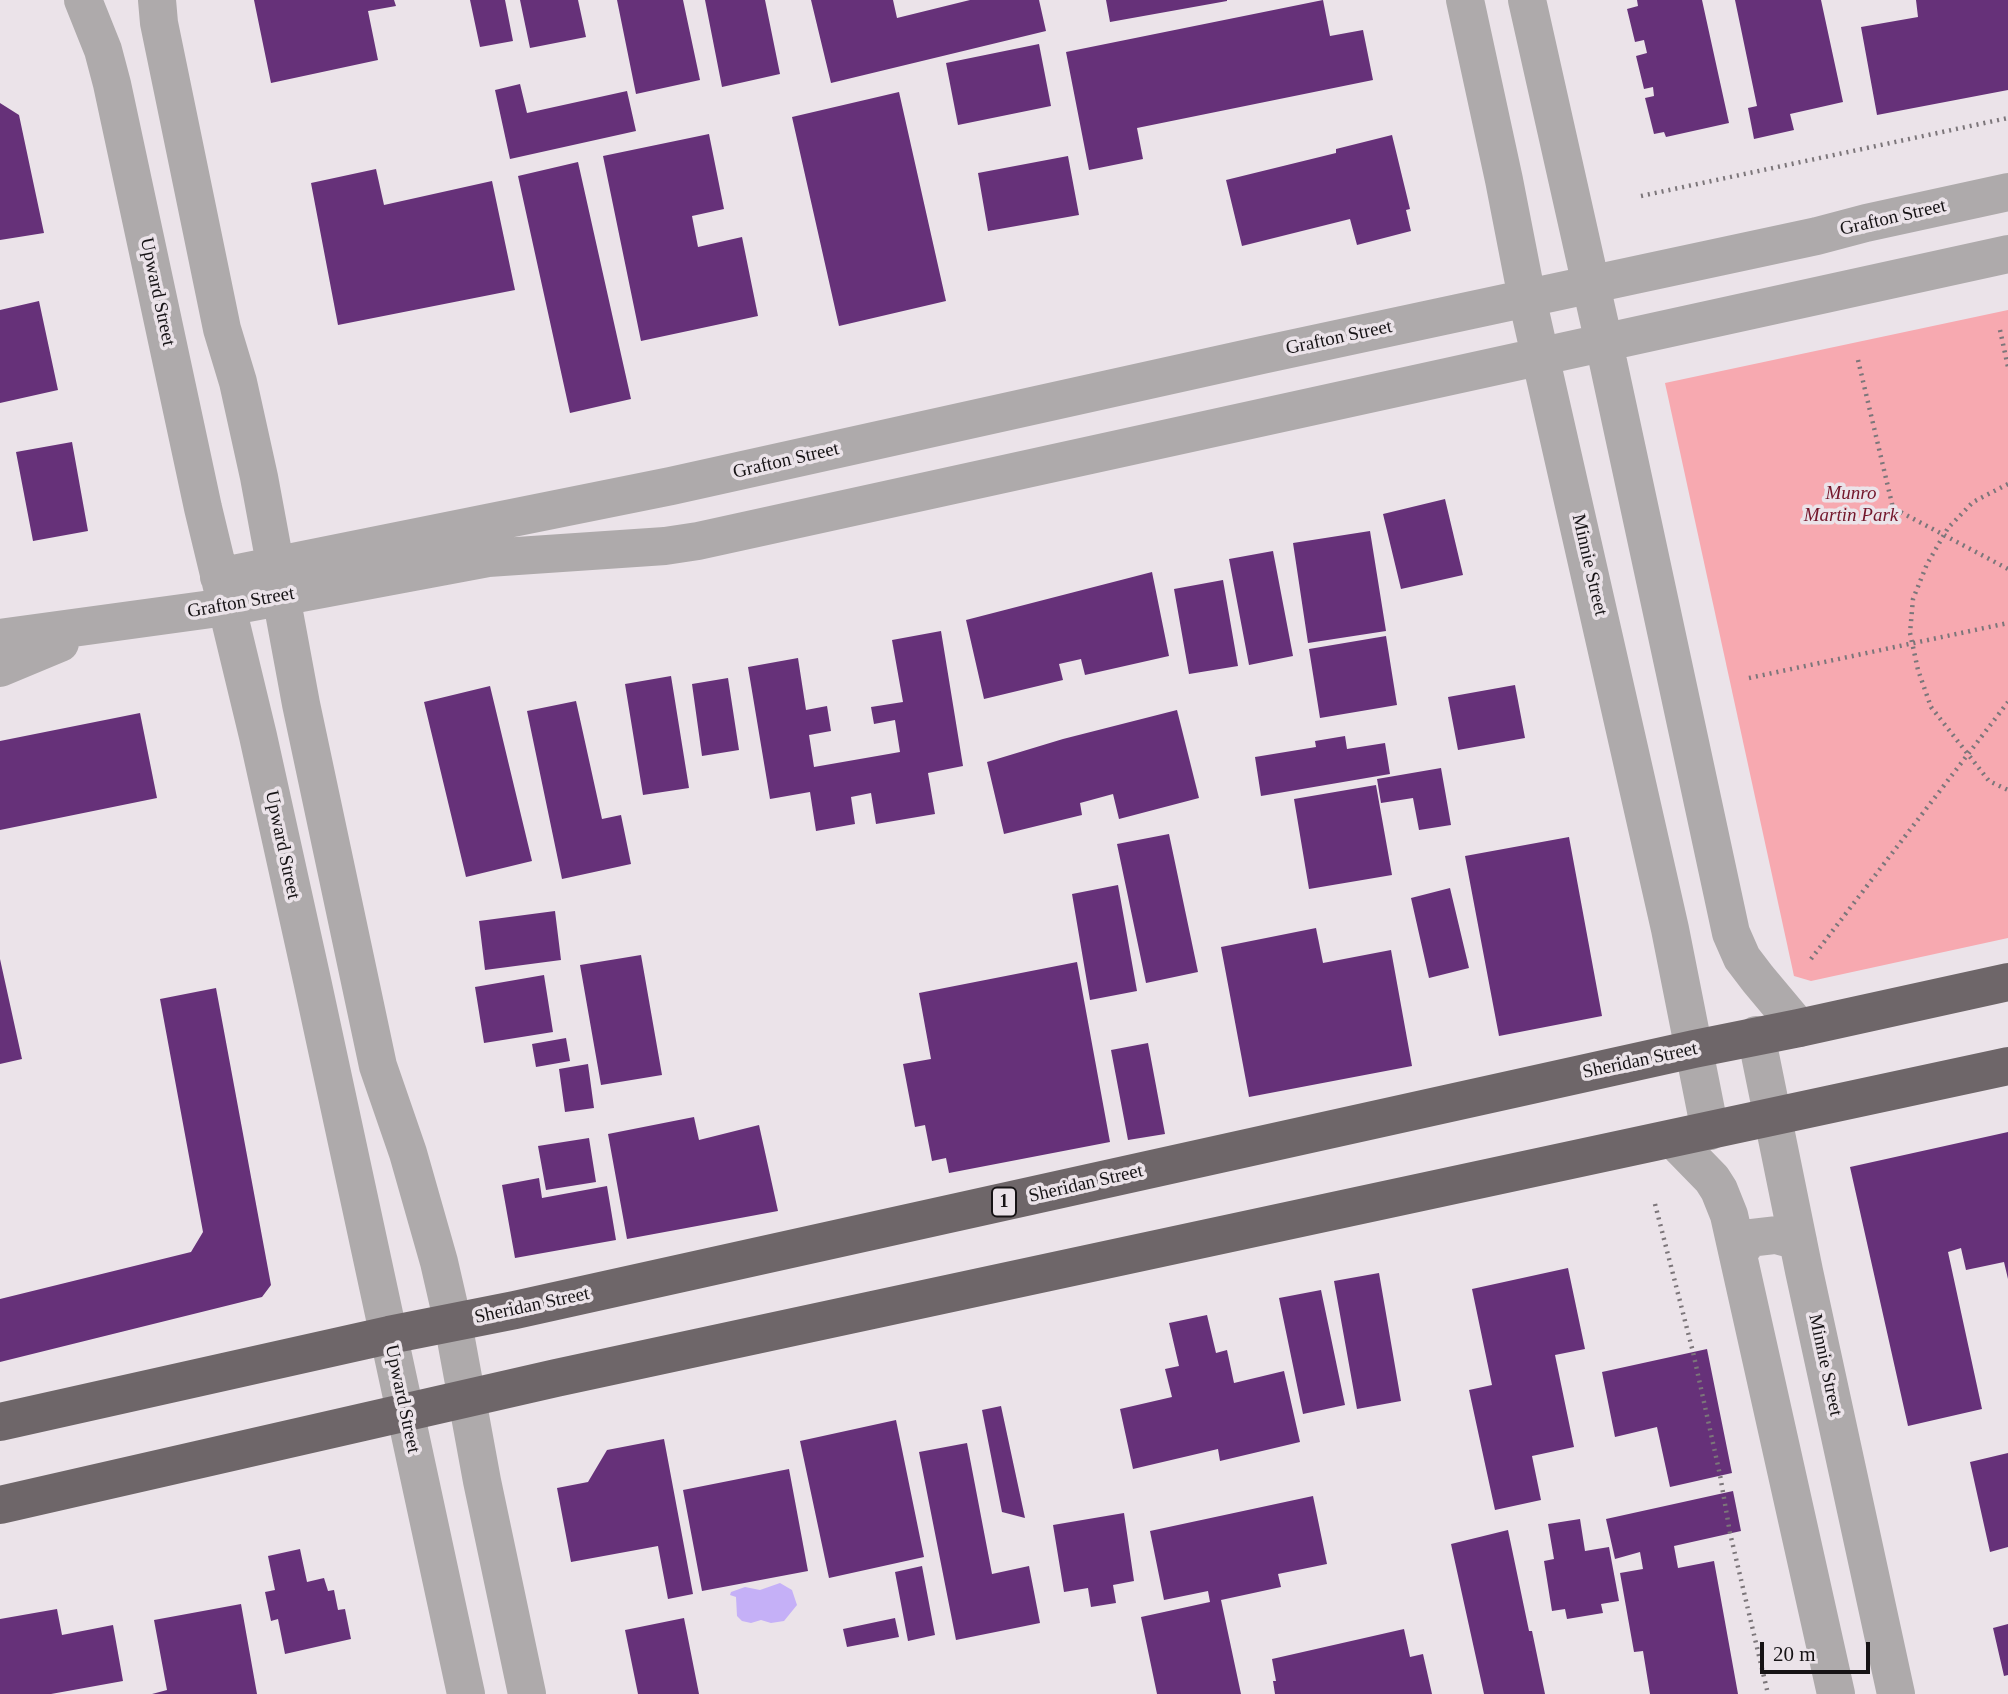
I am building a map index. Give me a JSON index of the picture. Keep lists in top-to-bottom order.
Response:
{
  "streets": {
    "highway": ["Sheridan Street", "1"],
    "street": ["Grafton Street", "Upward Street", "Minnie Street"]
  },
  "crossings": [
    ["Grafton Street", "Upward Street"],
    ["Grafton Street", "Minnie Street"],
    ["Upward Street", "Sheridan Street"],
    ["Minnie Street", "Sheridan Street"]
  ],
  "parks": ["Munro Martin Park"],
  "scale_bar": "20 m"
}
